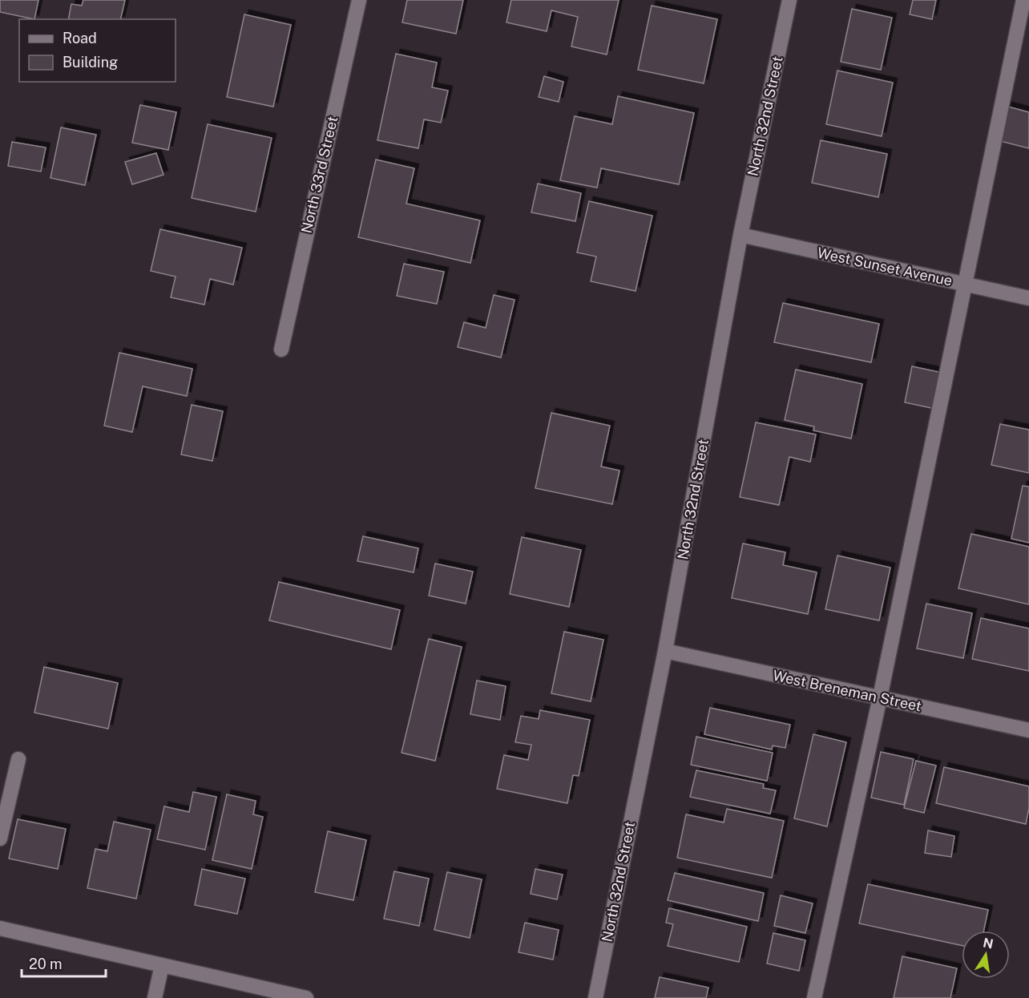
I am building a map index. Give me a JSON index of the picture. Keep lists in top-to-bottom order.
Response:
{
  "streets": {
    "street": [
      "North 32nd Street",
      "North 33rd Street",
      "West Sunset Avenue",
      "West Breneman Street"
    ]
  },
  "crossings": [
    ["North 32nd Street", "West Sunset Avenue"],
    ["North 32nd Street", "West Breneman Street"]
  ],
  "legend": ["Road", "Building"],
  "scale_bar": "20 m",
  "north": "top"
}
